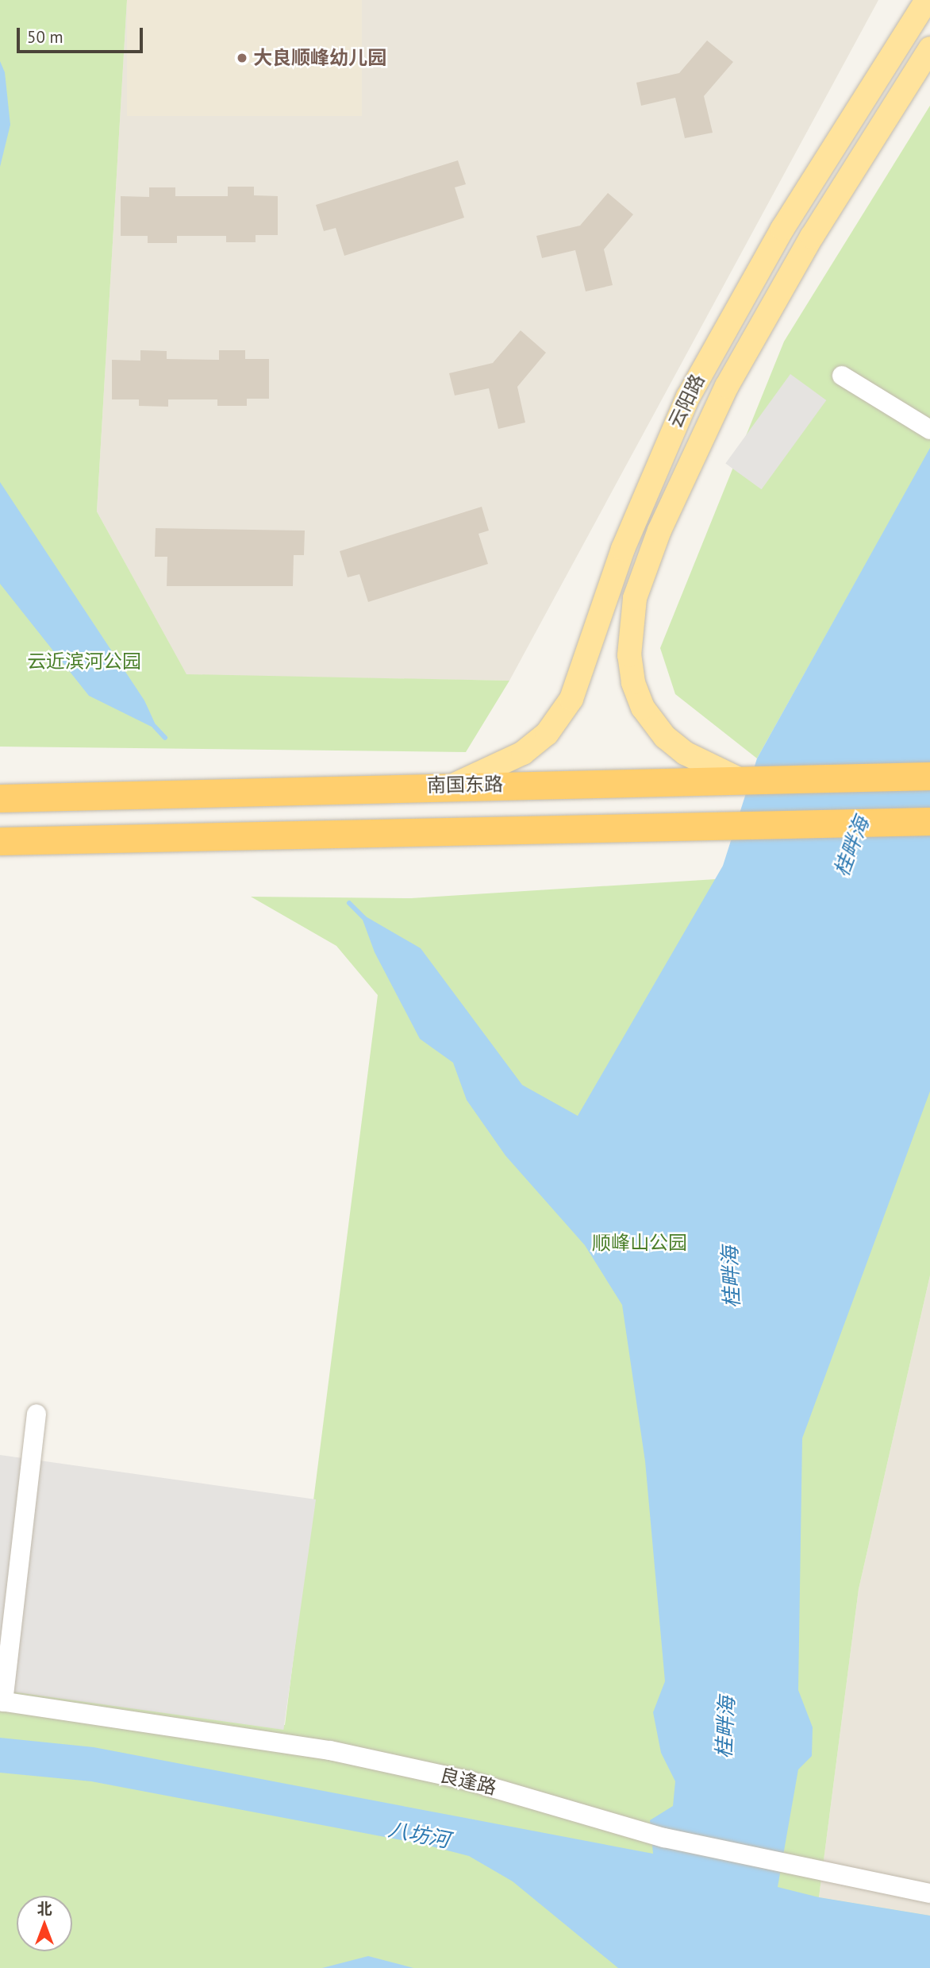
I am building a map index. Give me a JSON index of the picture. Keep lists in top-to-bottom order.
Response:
{
  "streets": {
    "highway": ["南国东路"],
    "main road": ["云阳路"],
    "street": ["良逢路"]
  },
  "crossings": [
    ["云阳路", "南国东路"]
  ],
  "water": ["桂畔海", "八坊河"],
  "parks": ["云近滨河公园", "顺峰山公园"],
  "places": ["大良顺峰幼儿园"],
  "scale_bar": "50 m",
  "north": "top"
}
